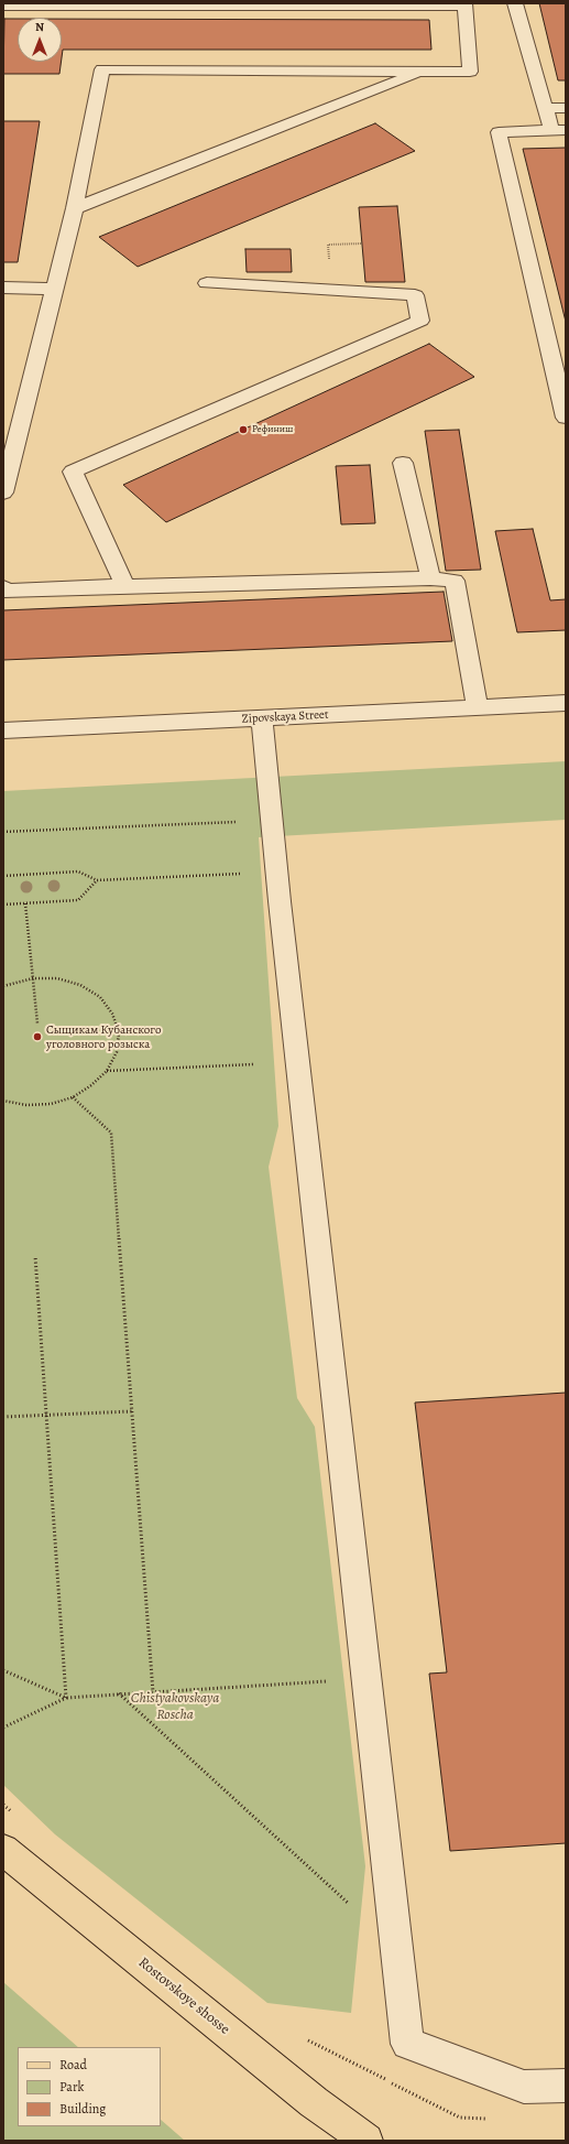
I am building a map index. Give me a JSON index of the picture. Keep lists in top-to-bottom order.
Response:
{
  "streets": {
    "main road": ["Rostovskoye shosse"],
    "street": ["Zipovskaya Street"]
  },
  "parks": ["Chistyakovskaya Roscha"],
  "places": ["Рефиниш", "Сыщикам Кубанского уголовного розыска"],
  "legend": ["Road", "Park", "Building"],
  "north": "top"
}
